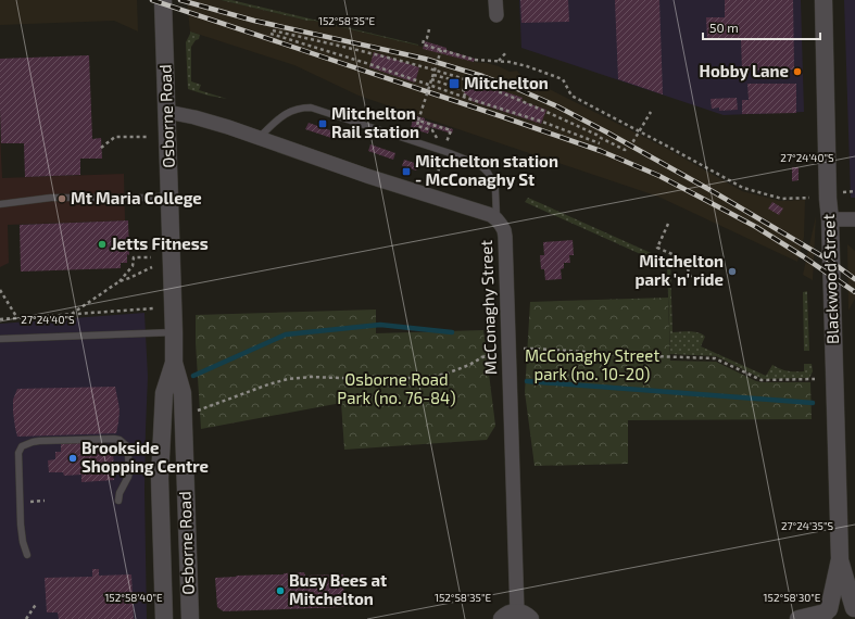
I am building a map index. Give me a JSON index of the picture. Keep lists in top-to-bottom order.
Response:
{
  "streets": {
    "street": ["Osborne Road", "Blackwood Street", "McConaghy Street"]
  },
  "crossings": [
    ["Osborne Road", "McConaghy Street"]
  ],
  "parks": ["McConaghy Street park (no. 10-20)", "Osborne Road Park (no. 76-84)"],
  "places": {
    "other": [
      "Hobby Lane",
      "Mt Maria College",
      "Jetts Fitness",
      "Mitchelton park 'n' ride",
      "Brookside Shopping Centre",
      "Busy Bees at Mitchelton"
    ],
    "transit": ["Mitchelton", "Mitchelton Rail station", "Mitchelton station - McConaghy St"]
  },
  "scale_bar": "50 m",
  "coordinates": [
    "152°58'35\"E",
    "27°24'40\"S",
    "27°24'35\"S",
    "152°58'40\"E",
    "152°58'30\"E"
  ]
}
